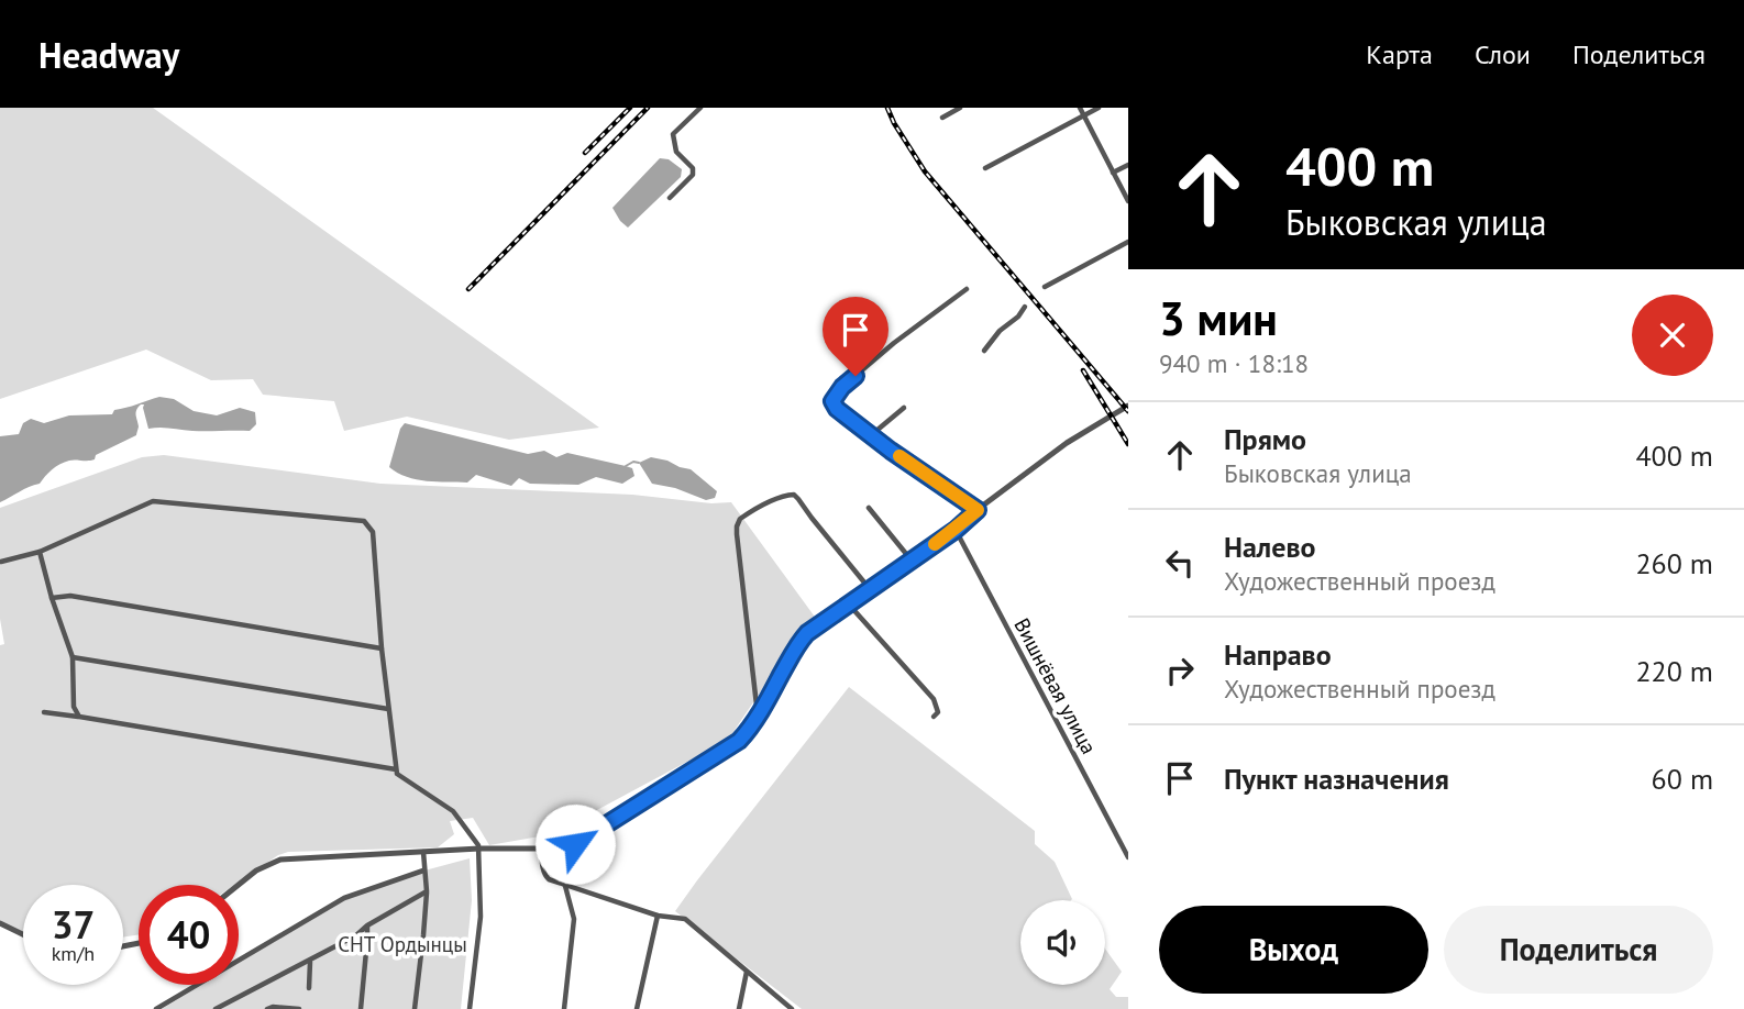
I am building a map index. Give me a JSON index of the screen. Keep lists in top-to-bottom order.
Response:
{
  "streets": {
    "street": ["Вишнёвая улица"]
  },
  "parks": ["СНТ Ордынцы"],
  "page": {
    "header": "Headway",
    "nav": ["Карта", "Слои", "Поделиться"],
    "turn": ["400 m", "Быковская улица"],
    "heading": ["3 мин", "940 m · 18:18"],
    "list": [
      {
        "name": "Прямо",
        "note": "Быковская улица",
        "value": "400 m"
      },
      {
        "name": "Налево",
        "note": "Художественный проезд",
        "value": "260 m"
      },
      {
        "name": "Направо",
        "note": "Художественный проезд",
        "value": "220 m"
      },
      {
        "name": "Пункт назначения",
        "value": "60 m"
      }
    ],
    "speed": "37 km/h",
    "limit": "40",
    "buttons": ["Выход", "Поделиться"]
  }
}
